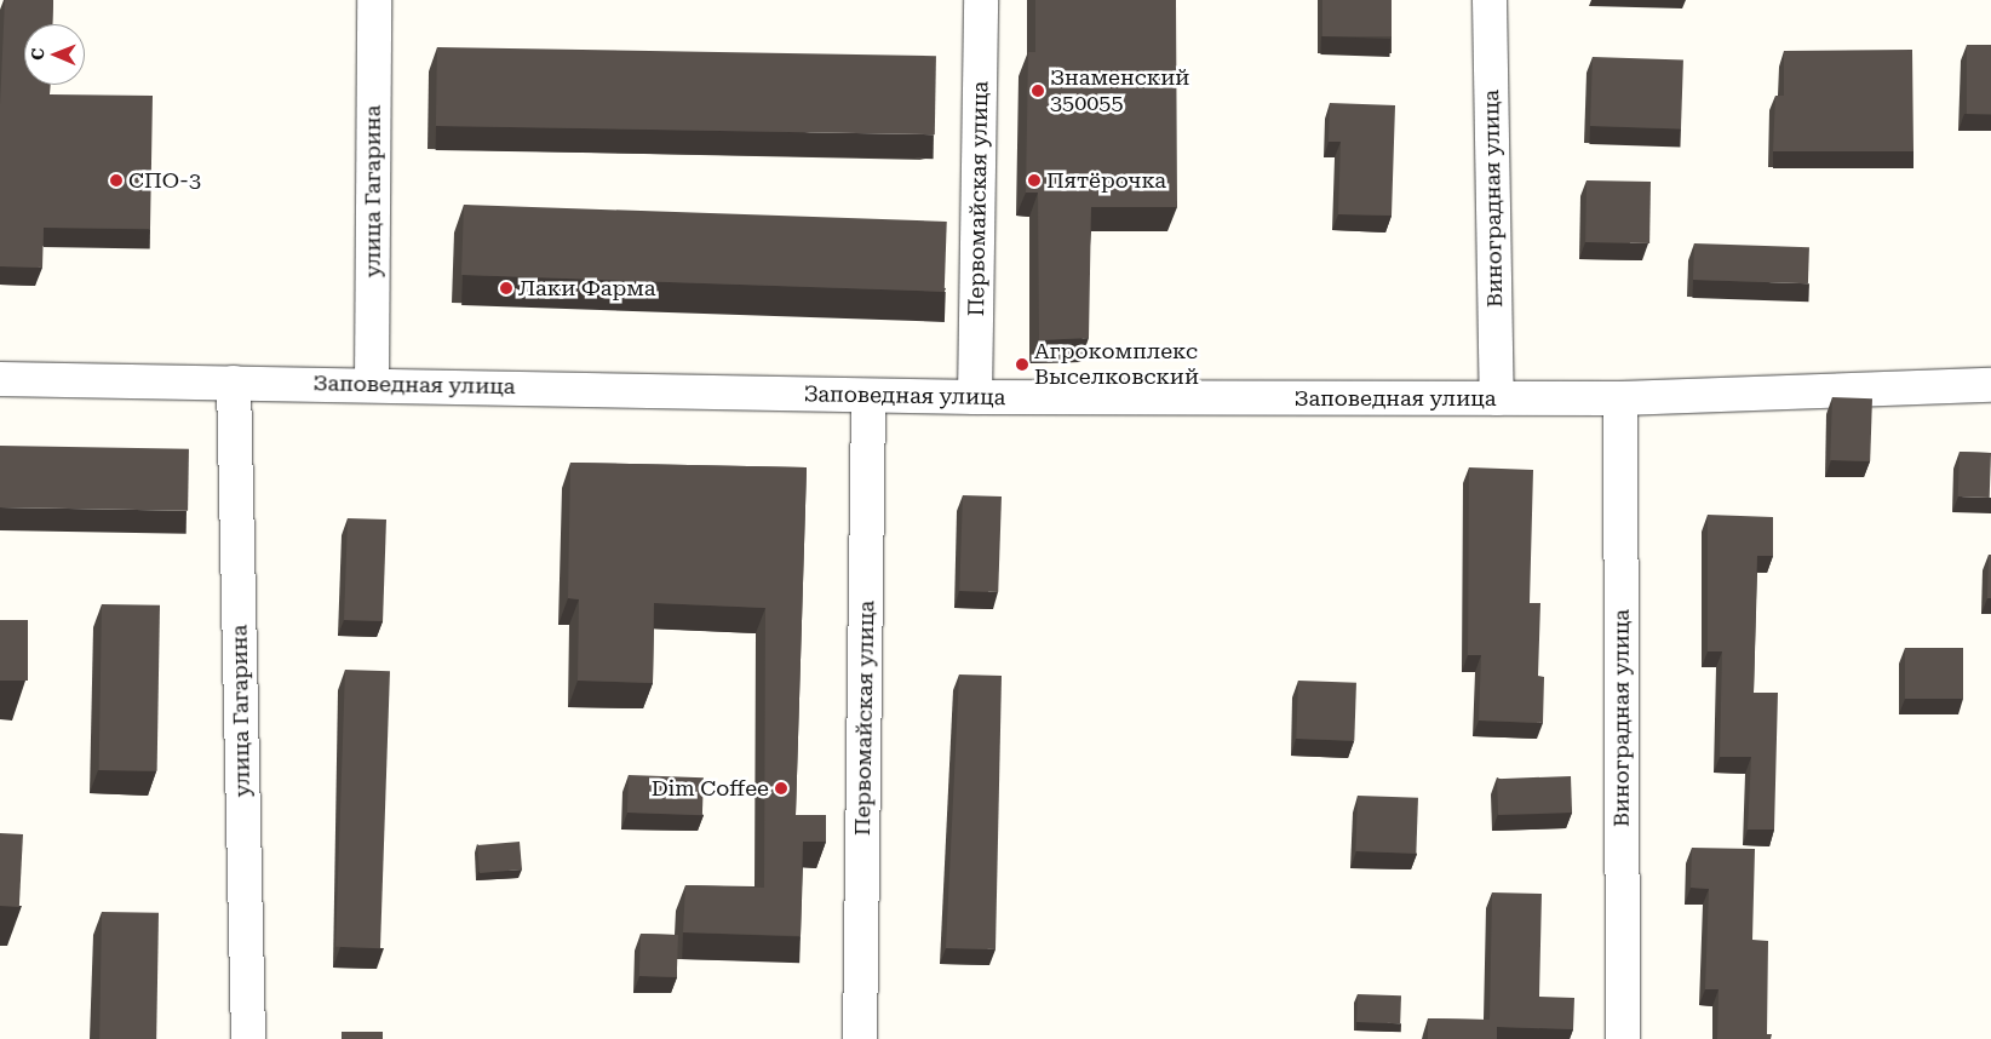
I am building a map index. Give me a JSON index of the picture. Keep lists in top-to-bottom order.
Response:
{
  "streets": {
    "street": [
      "улица Гагарина",
      "Первомайская улица",
      "Виноградная улица",
      "Заповедная улица"
    ]
  },
  "crossings": [
    ["улица Гагарина", "Заповедная улица"],
    ["Первомайская улица", "Заповедная улица"],
    ["Виноградная улица", "Заповедная улица"]
  ],
  "places": [
    "Знаменский 350055",
    "СПО-3",
    "Пятёрочка",
    "Лаки Фарма",
    "Агрокомплекс Выселковский",
    "Dim Coffee"
  ],
  "north": "left"
}
